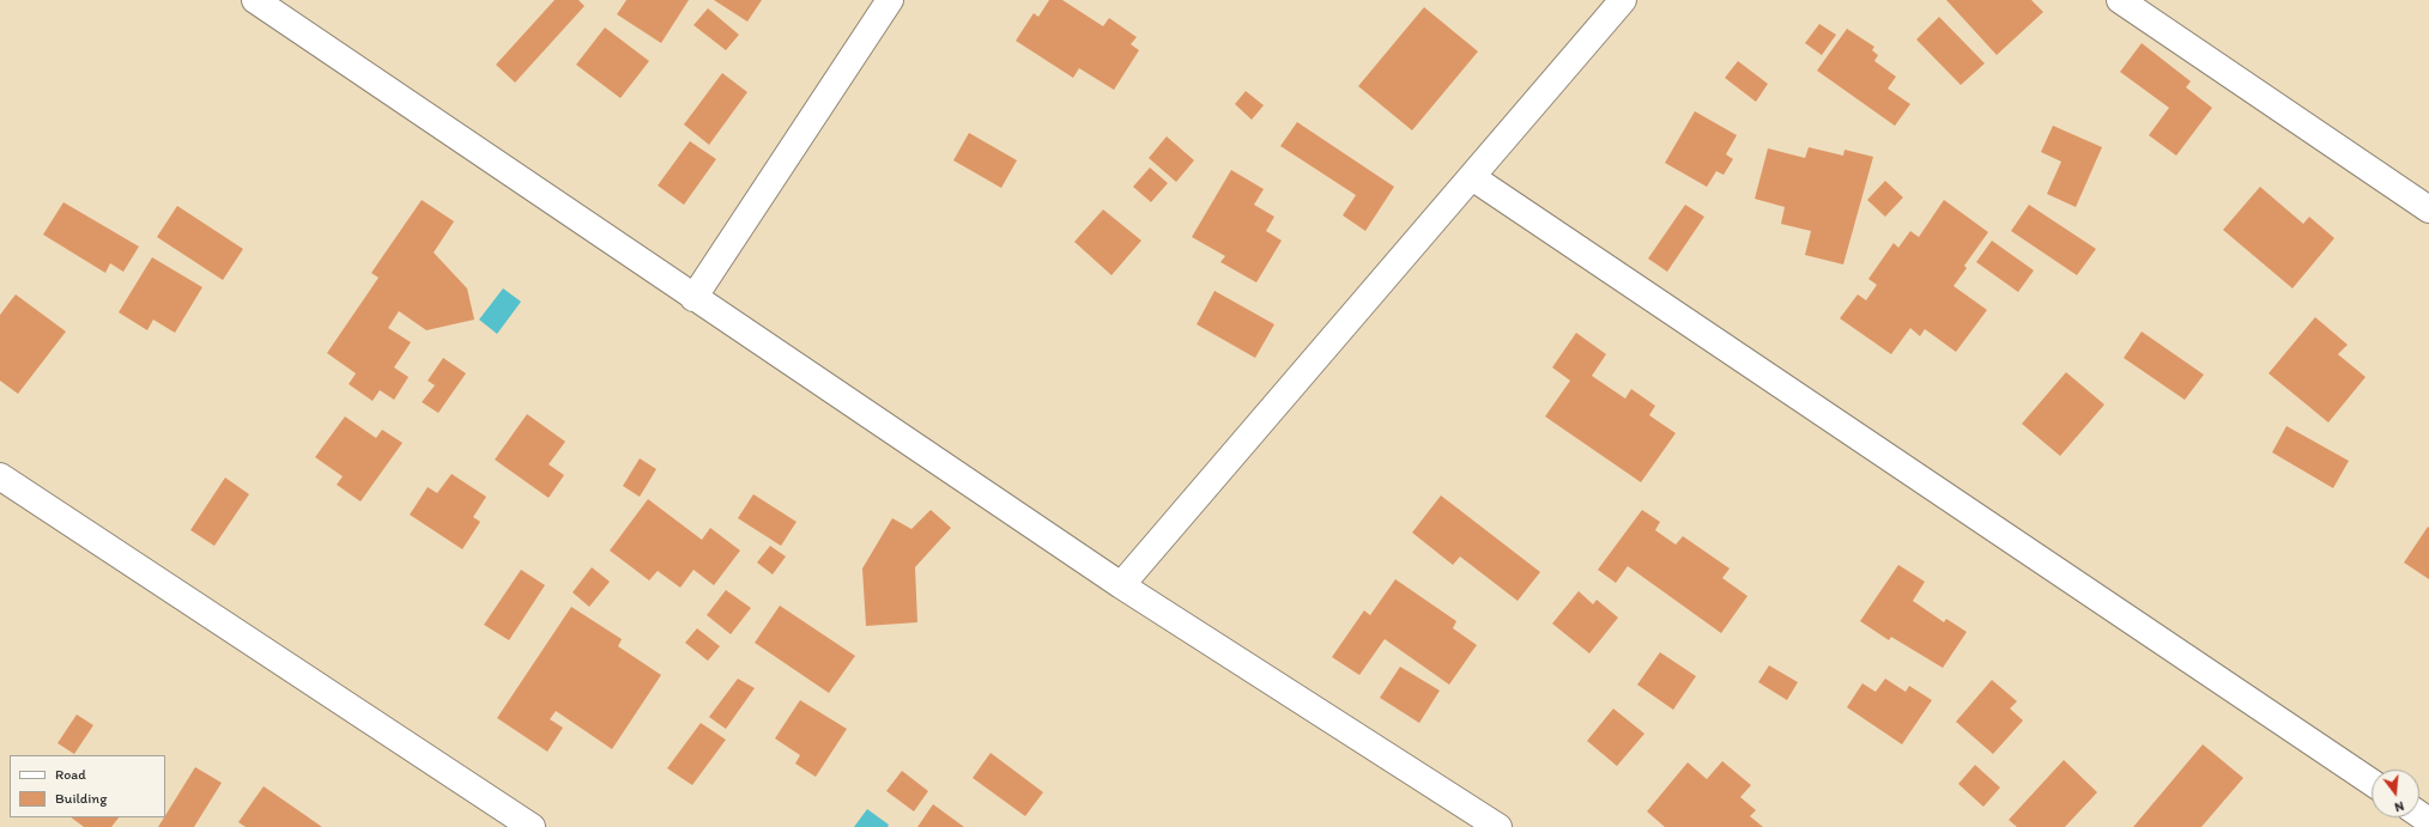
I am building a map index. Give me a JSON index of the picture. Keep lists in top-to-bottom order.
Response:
{
  "legend": ["Road", "Building"],
  "north": "bottom"
}
